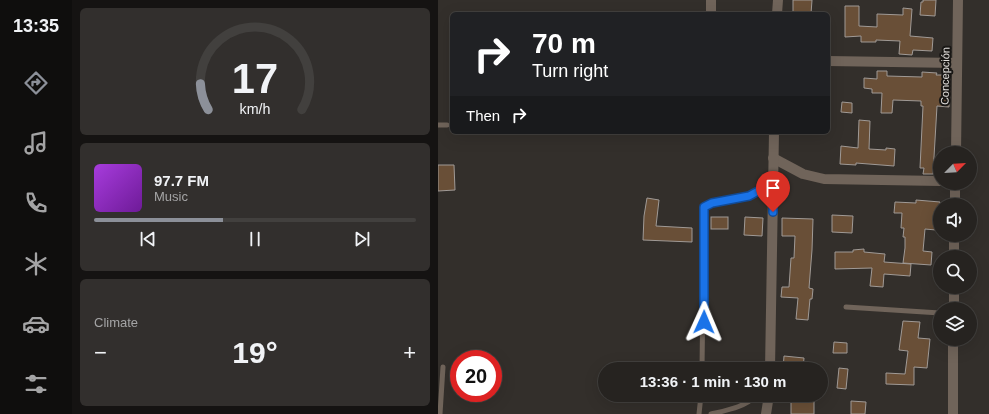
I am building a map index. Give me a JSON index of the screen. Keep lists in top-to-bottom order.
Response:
{
  "streets": {
    "street": ["Concepción"]
  },
  "north": "top right",
  "page": {
    "tabs": "13:35",
    "turn": ["70 m", "Turn right"],
    "then": "Then",
    "song": ["97.7 FM", "Music"],
    "tile": "Climate",
    "heat": ["−", "19°", "+"],
    "limit": "20",
    "trip": "13:36 · 1 min · 130 m",
    "gauge": ["17", "km/h"]
  }
}
